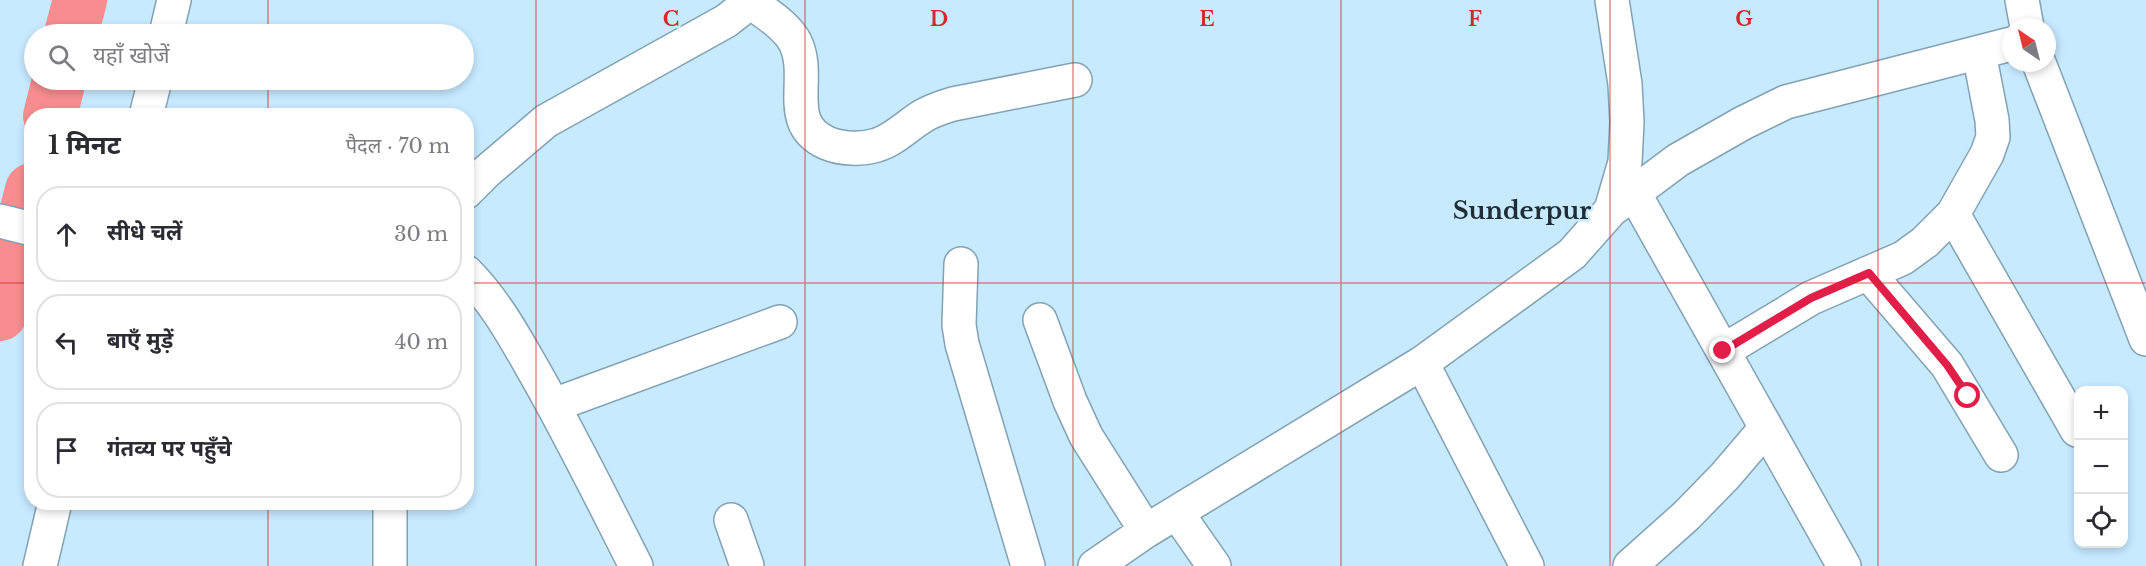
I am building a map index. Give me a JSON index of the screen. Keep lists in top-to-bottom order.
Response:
{
  "districts": ["Sunderpur"],
  "north": "top left",
  "page": {
    "search": "यहाँ खोजें",
    "heading": ["1 मिनट", "पैदल · 70 m"],
    "list": [
      ["सीधे चलें", "30 m"],
      ["बाएँ मुड़ें", "40 m"],
      "गंतव्य पर पहुँचे"
    ],
    "map_buttons": ["+", "−"]
  },
  "grid": {
    "columns": [
      "C",
      "D",
      "E",
      "F",
      "G"
    ]
  }
}
